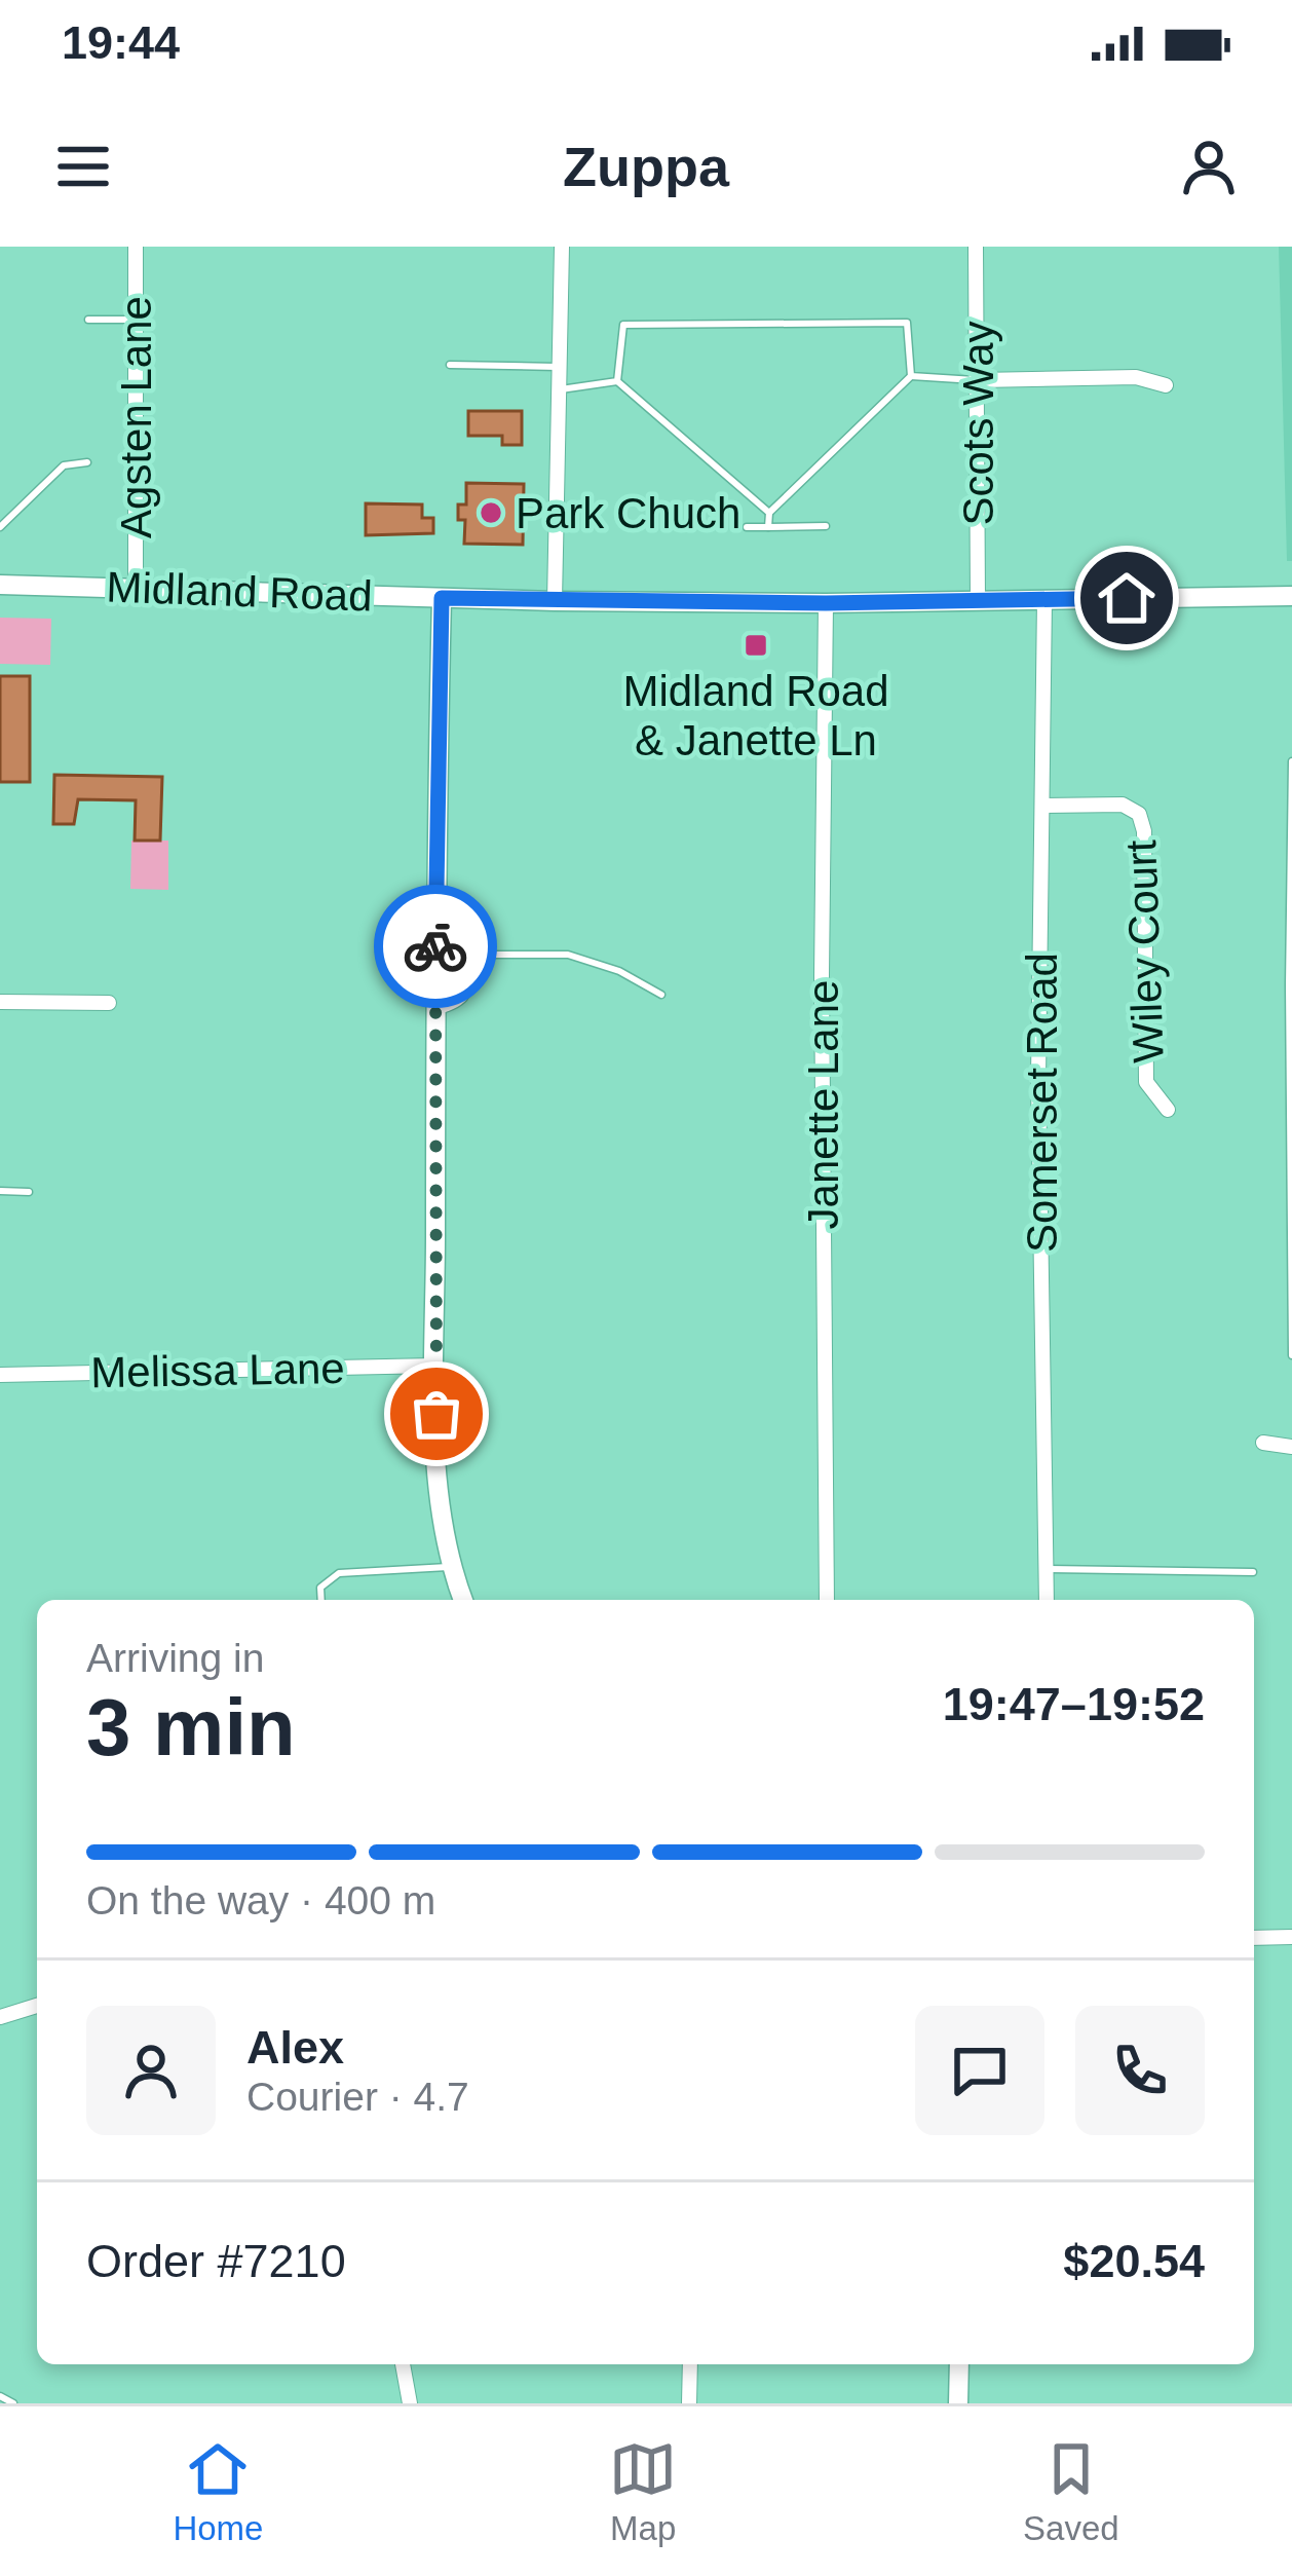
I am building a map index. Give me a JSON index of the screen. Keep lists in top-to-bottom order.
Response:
{
  "streets": {
    "main road": ["Midland Road"],
    "street": [
      "Agsten Lane",
      "Scots Way",
      "Wiley Court",
      "Somerset Road",
      "Janette Lane",
      "Melissa Lane"
    ]
  },
  "crossings": [
    ["Agsten Lane", "Midland Road"],
    ["Scots Way", "Midland Road"],
    ["Midland Road", "Somerset Road"],
    ["Midland Road", "Janette Lane"],
    ["Wiley Court", "Somerset Road"]
  ],
  "places": {
    "other": ["Park Chuch"],
    "transit": ["Midland Road & Janette Ln"]
  },
  "page": {
    "status": "19:44",
    "header": "Zuppa",
    "heading": ["3 min", "Arriving in", "19:47–19:52"],
    "panel": [
      "Alex",
      "Courier · 4.7",
      "Order #7210",
      "$20.54"
    ],
    "bar": "On the way · 400 m",
    "tabs": ["Home", "Map", "Saved"]
  }
}
